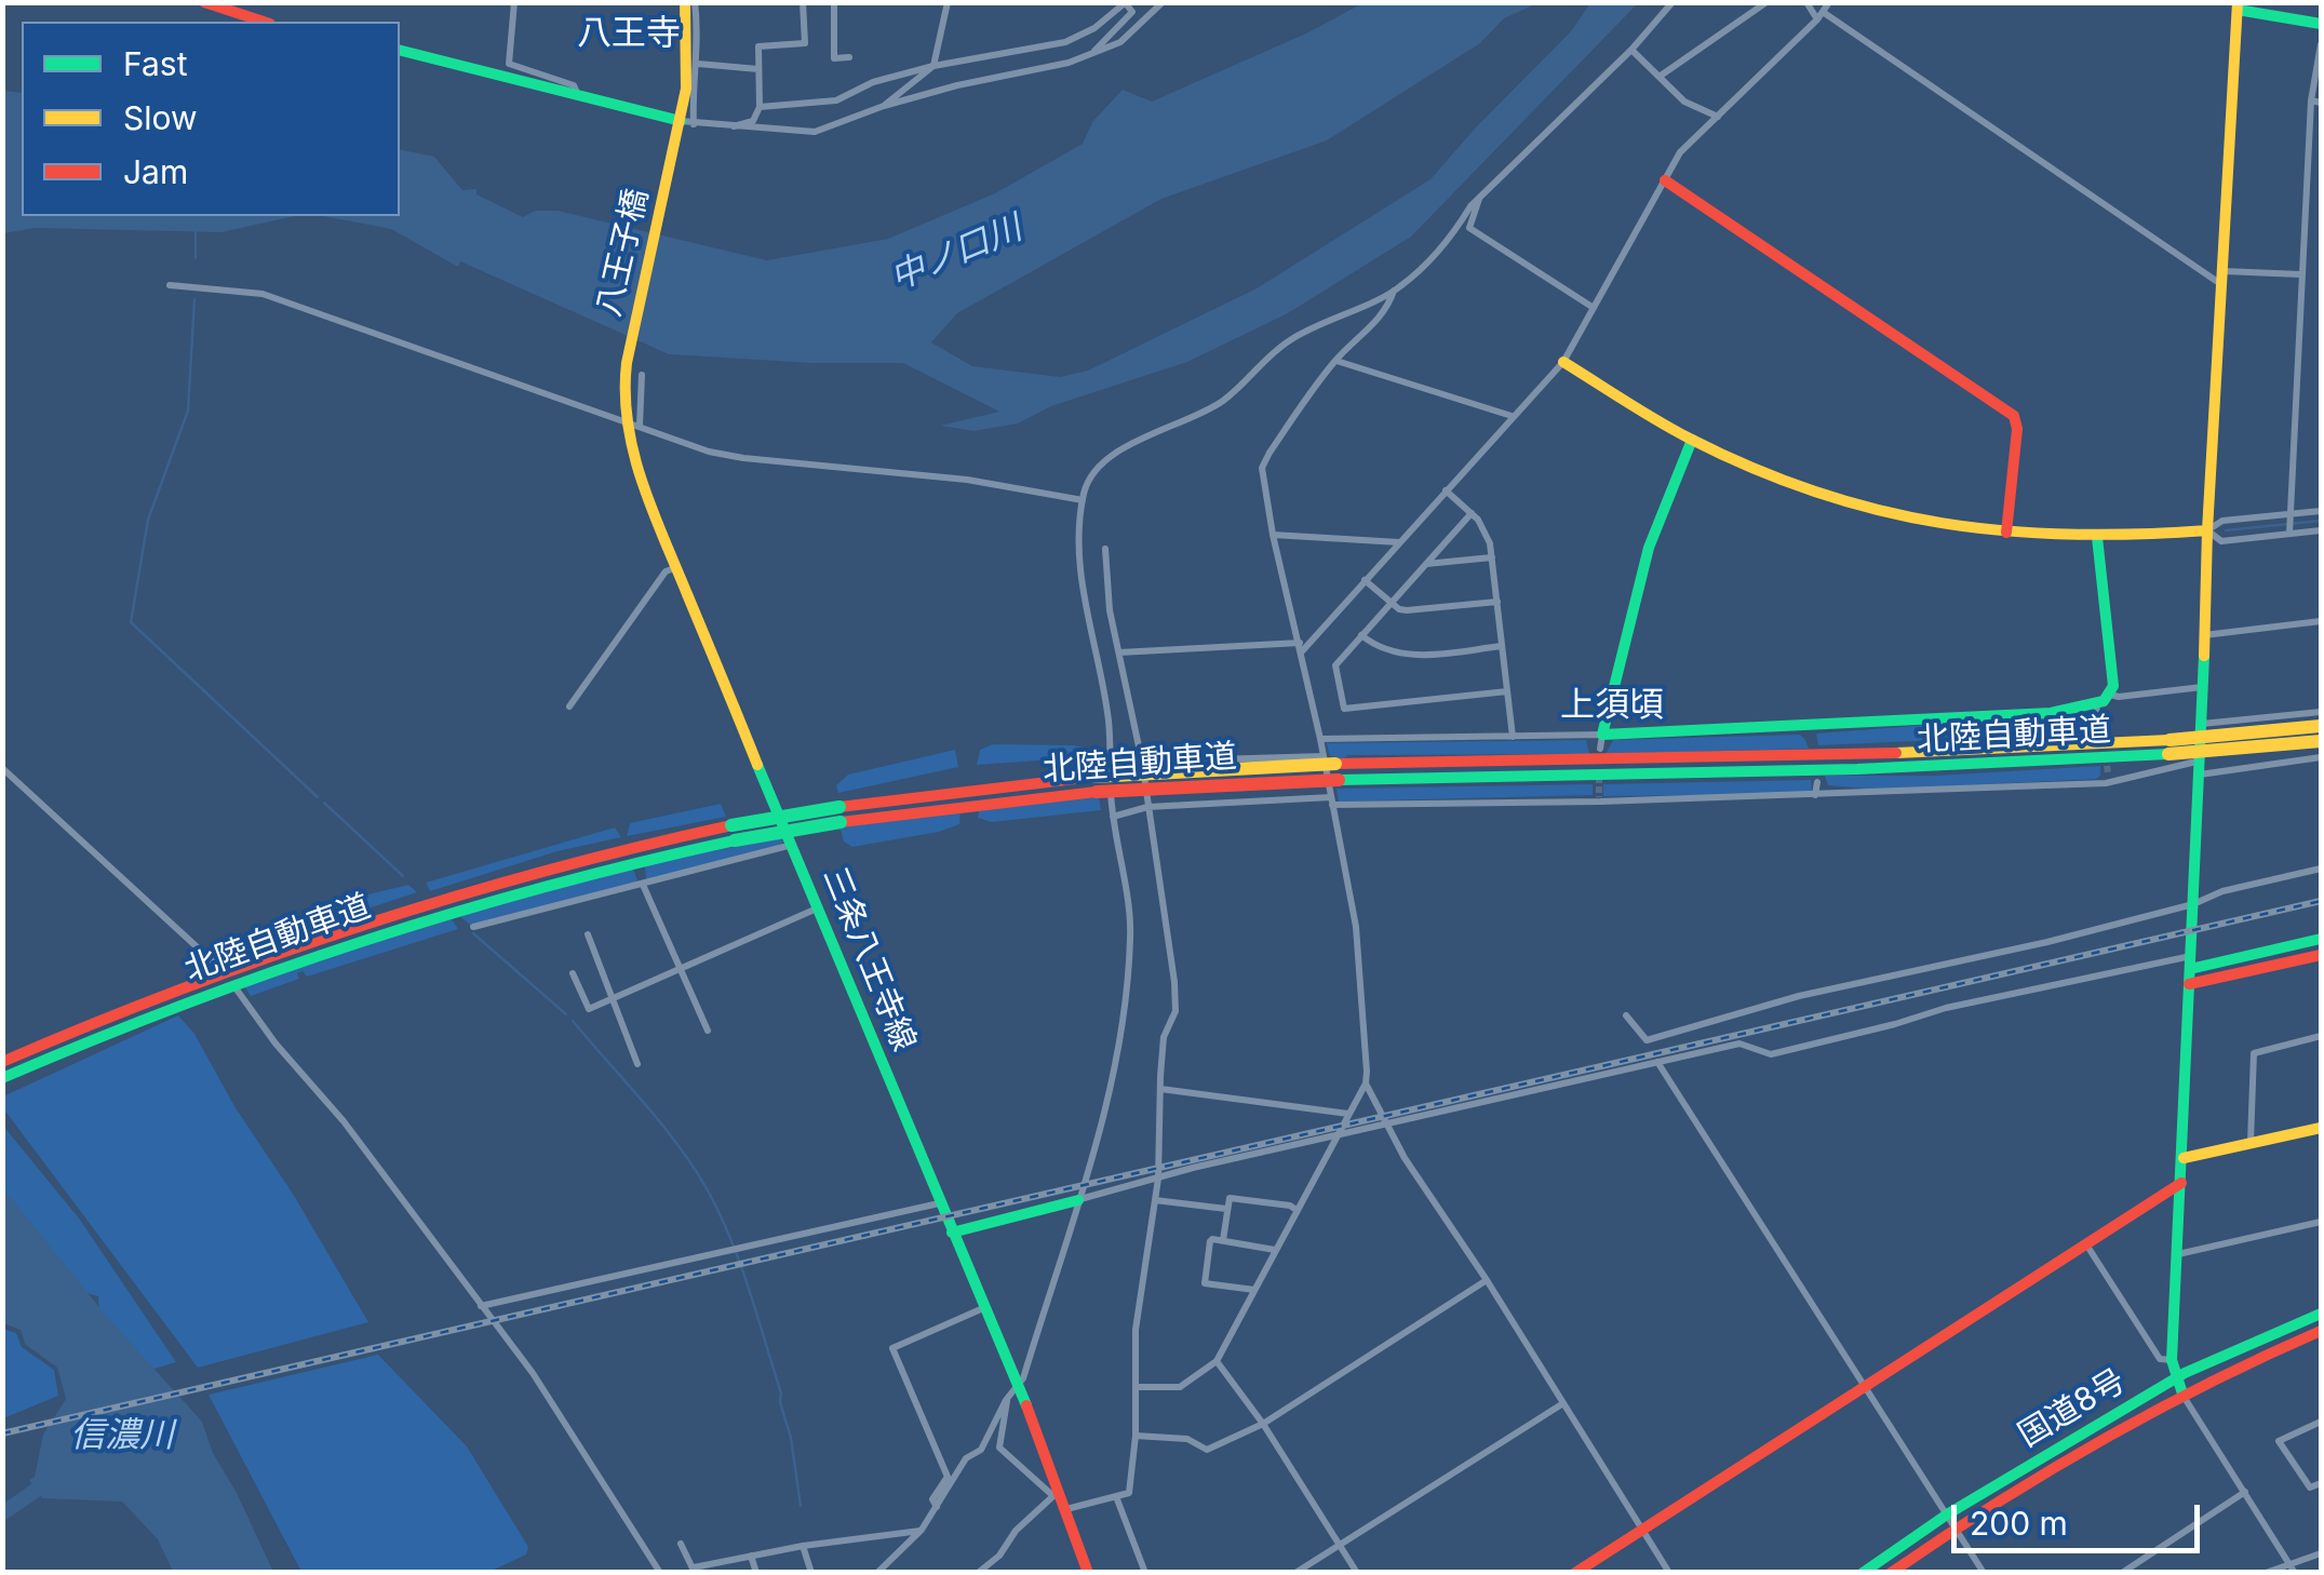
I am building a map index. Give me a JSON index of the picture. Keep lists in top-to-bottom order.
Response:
{
  "streets": {
    "main road": [
      "八王子橋",
      "北陸自動車道",
      "三条八王寺線",
      "国道8号"
    ]
  },
  "crossings": [
    ["八王子橋", "三条八王寺線"]
  ],
  "districts": ["八王寺", "上須頃"],
  "water": ["中ノ口川", "信濃川"],
  "legend": ["Fast", "Slow", "Jam"],
  "scale_bar": "200 m"
}
